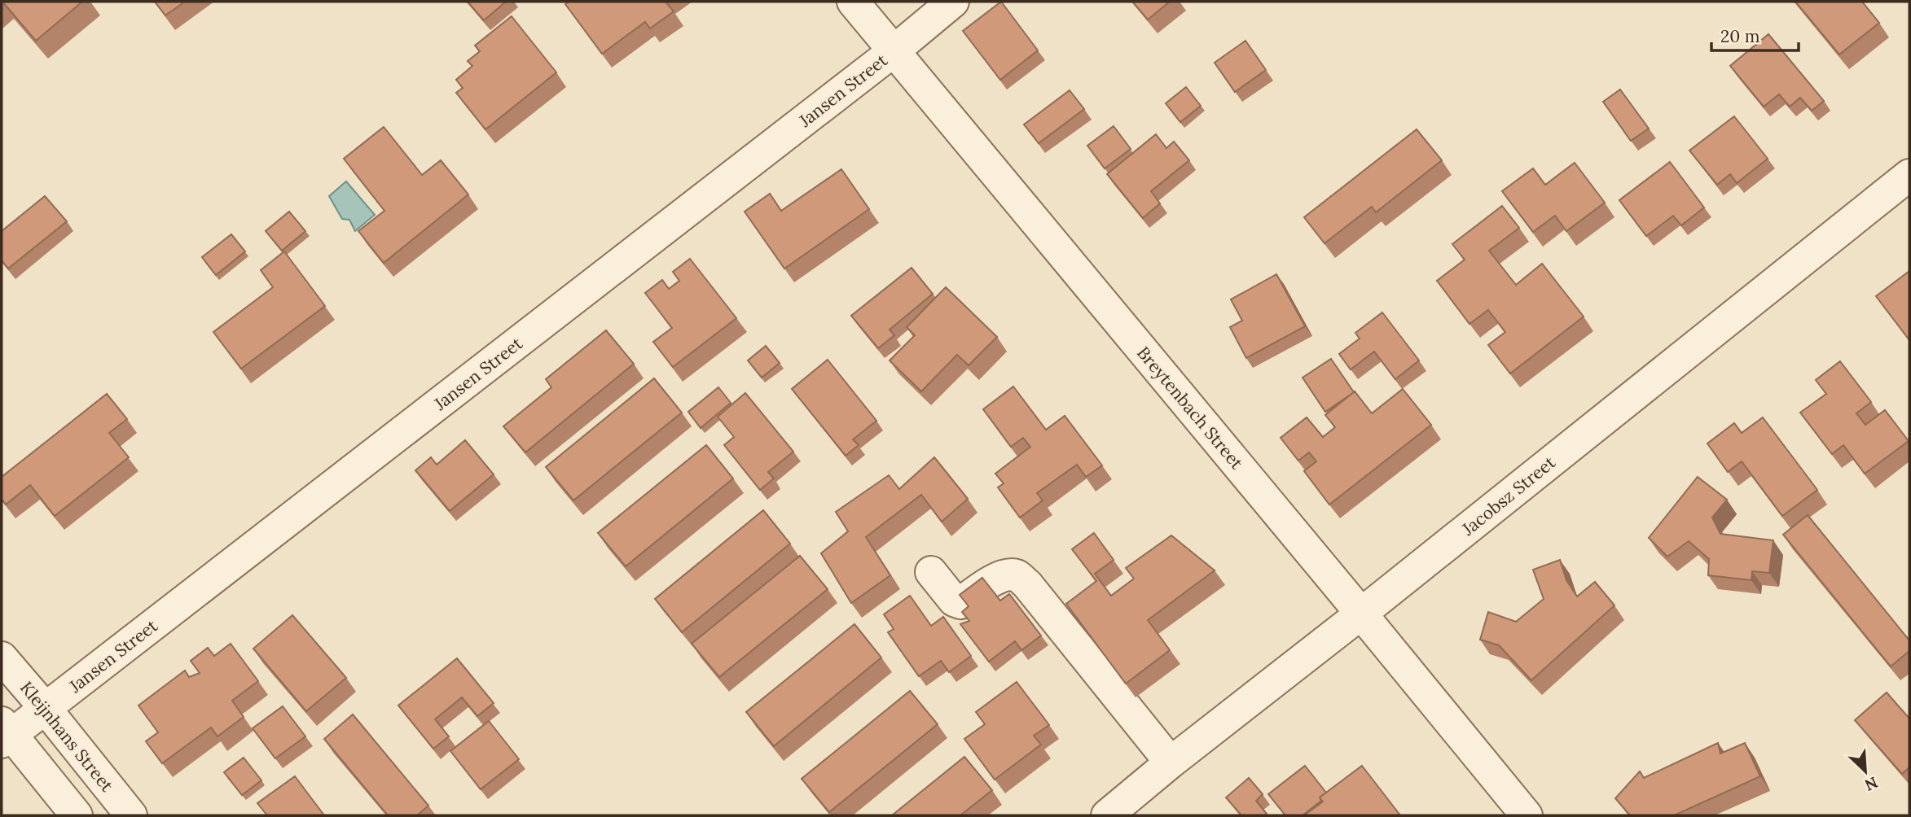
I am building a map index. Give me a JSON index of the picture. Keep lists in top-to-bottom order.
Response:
{
  "streets": {
    "street": [
      "Jansen Street",
      "Breytenbach Street",
      "Jacobsz Street",
      "Kleijnhans Street"
    ]
  },
  "crossings": [
    ["Jansen Street", "Breytenbach Street"],
    ["Jansen Street", "Kleijnhans Street"],
    ["Breytenbach Street", "Jacobsz Street"]
  ],
  "scale_bar": "20 m",
  "north": "bottom right"
}
